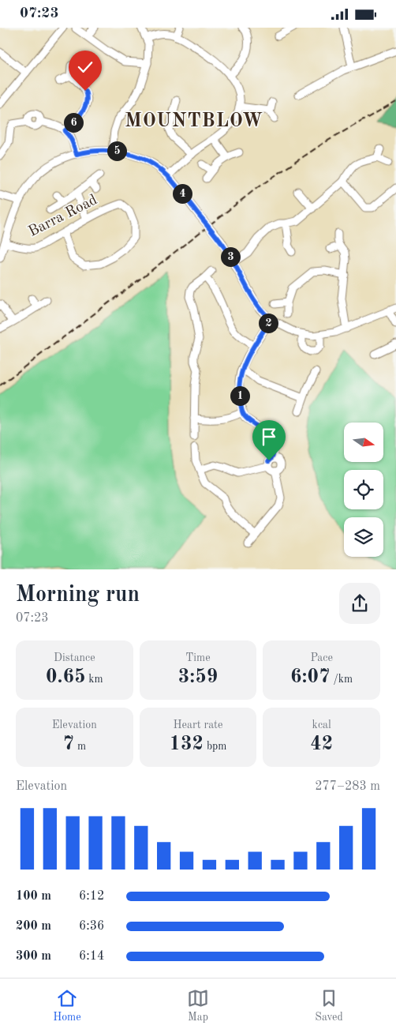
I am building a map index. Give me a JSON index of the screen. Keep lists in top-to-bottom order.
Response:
{
  "streets": {
    "street": ["Barra Road"]
  },
  "districts": ["MOUNTBLOW"],
  "north": "right",
  "page": {
    "status": "07:23",
    "pins": [
      "6",
      "5",
      "4",
      "3",
      "2",
      "1"
    ],
    "heading": ["Morning run", "07:23"],
    "stats": [
      ["Distance", "0.65 km"],
      ["Time", "3:59"],
      ["Pace", "6:07 /km"],
      ["Elevation", "7 m"],
      ["Heart rate", "132 bpm"],
      ["kcal", "42"]
    ],
    "chart": ["Elevation", "277–283 m"],
    "list": [
      {
        "name": "100 m",
        "note": "6:12"
      },
      {
        "name": "200 m",
        "note": "6:36"
      },
      {
        "name": "300 m",
        "note": "6:14"
      }
    ],
    "tabs": ["Home", "Map", "Saved"]
  }
}
